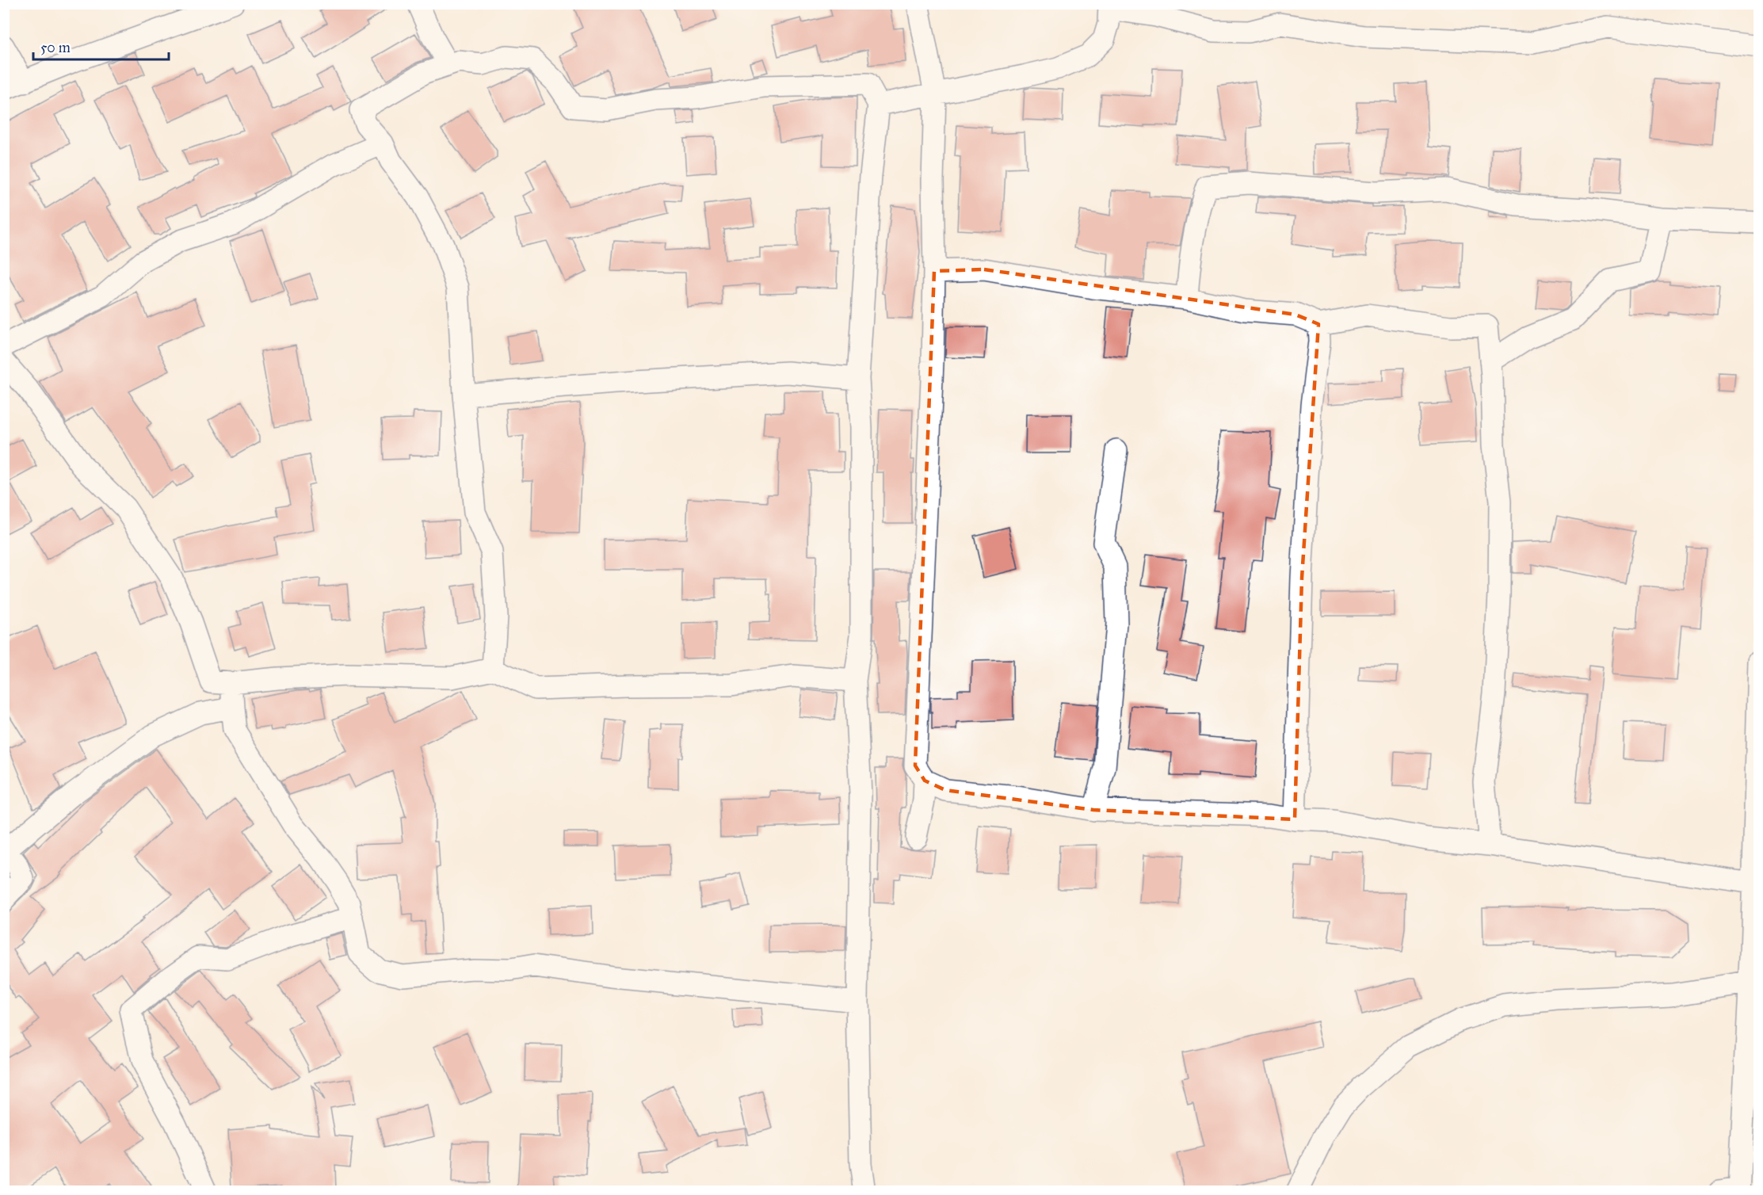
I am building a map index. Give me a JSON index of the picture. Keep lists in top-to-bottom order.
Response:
{
  "scale_bar": "50 m"
}
